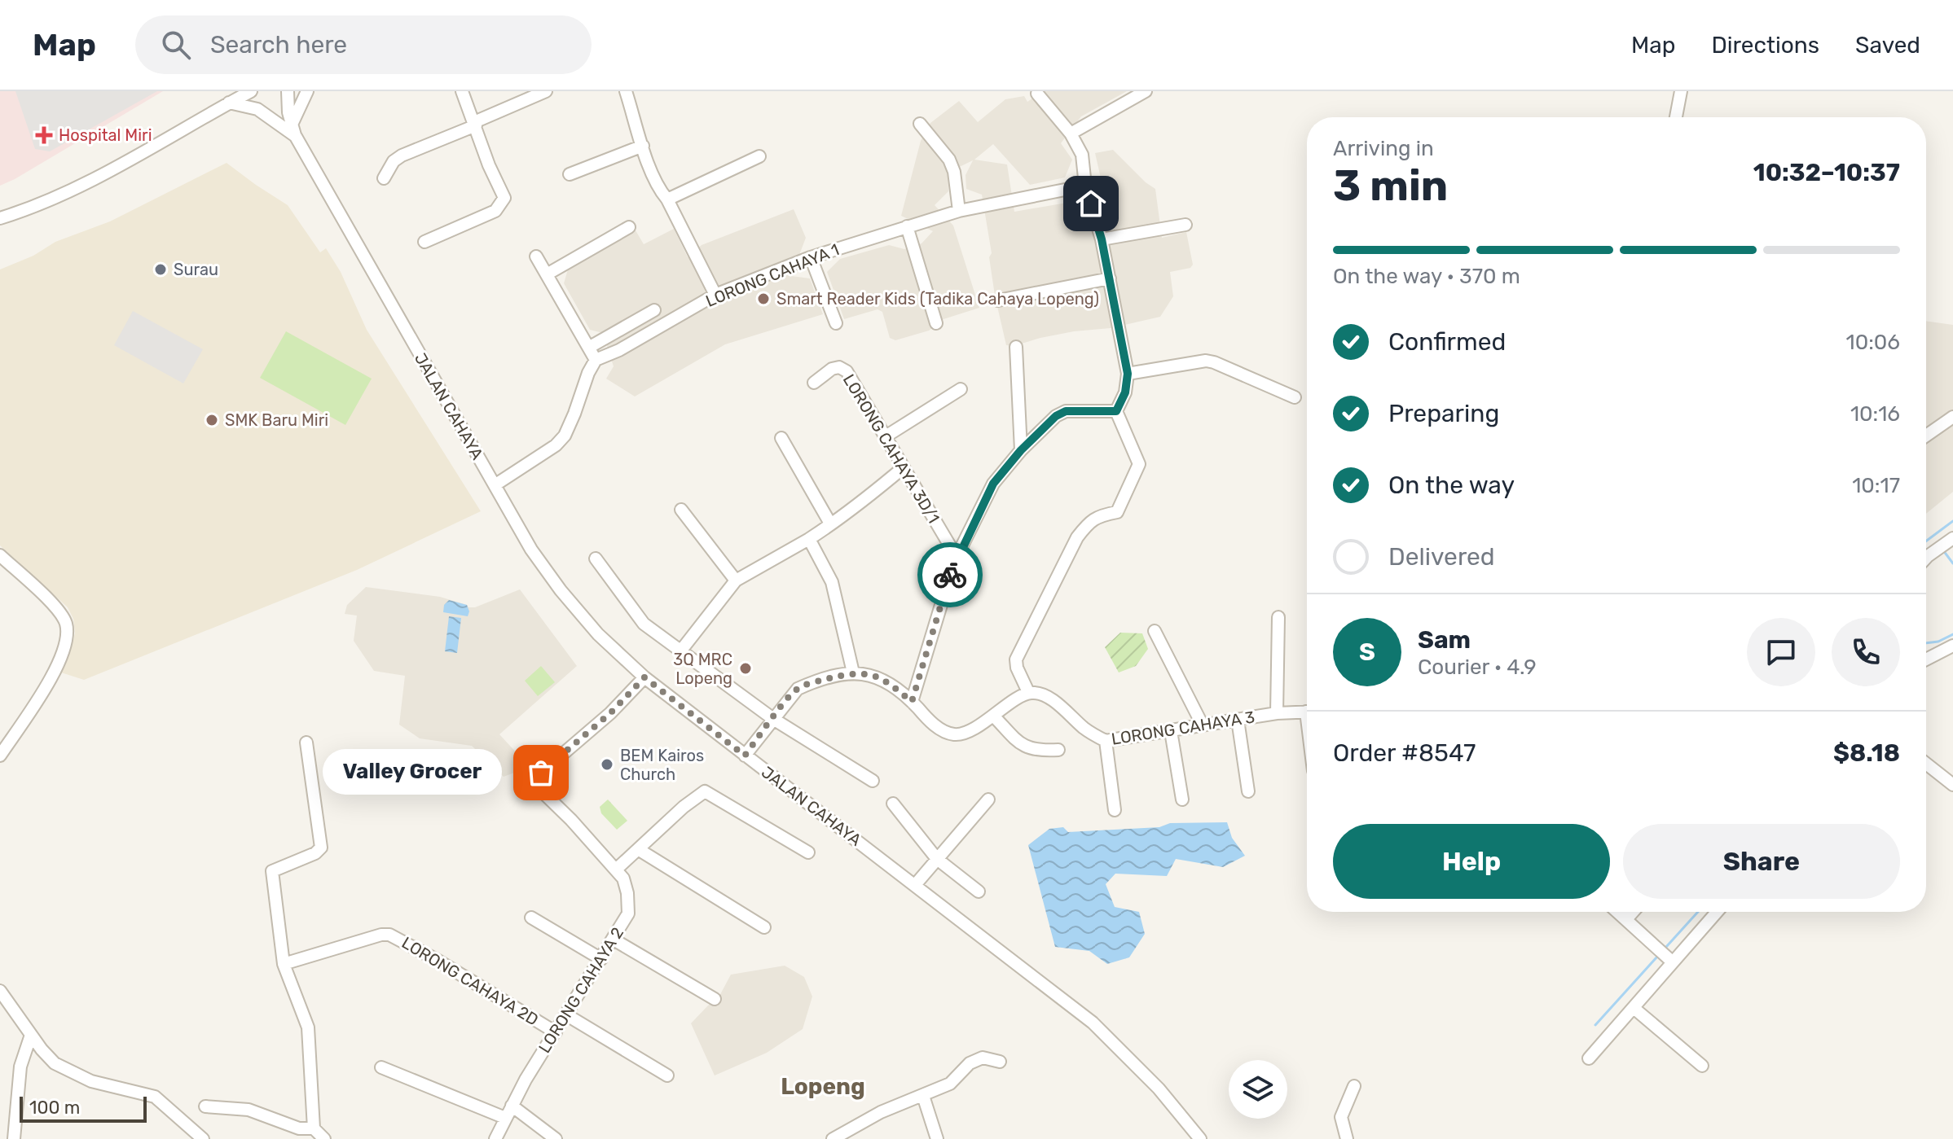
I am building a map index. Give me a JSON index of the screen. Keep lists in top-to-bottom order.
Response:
{
  "streets": {
    "street": [
      "LORONG CAHAYA 1",
      "JALAN CAHAYA",
      "LORONG CAHAYA 3D/1",
      "LORONG CAHAYA 3",
      "LORONG CAHAYA 2D",
      "LORONG CAHAYA 2"
    ]
  },
  "crossings": [
    ["JALAN CAHAYA", "LORONG CAHAYA 2"],
    ["LORONG CAHAYA 2D", "LORONG CAHAYA 2"]
  ],
  "districts": ["Lopeng"],
  "places": {
    "health": ["Hospital Miri"],
    "other": [
      "Surau",
      "Smart Reader Kids (Tadika Cahaya Lopeng)",
      "SMK Baru Miri",
      "3Q MRC Lopeng",
      "BEM Kairos Church",
      "Valley Grocer"
    ]
  },
  "scale_bar": "100 m",
  "page": {
    "header": "Map",
    "search": "Search here",
    "nav": ["Map", "Directions", "Saved"],
    "heading": ["3 min", "Arriving in", "10:32–10:37"],
    "panel": [
      "Sam",
      "Courier · 4.9",
      "Order #8547",
      "$8.18"
    ],
    "bar": "On the way · 370 m",
    "list": [
      ["Confirmed", "10:06"],
      ["Preparing", "10:16"],
      ["On the way", "10:17"],
      "Delivered"
    ],
    "round": "S",
    "bubble": "Valley Grocer",
    "buttons": ["Help", "Share"],
    "scale": "100 m"
  }
}
